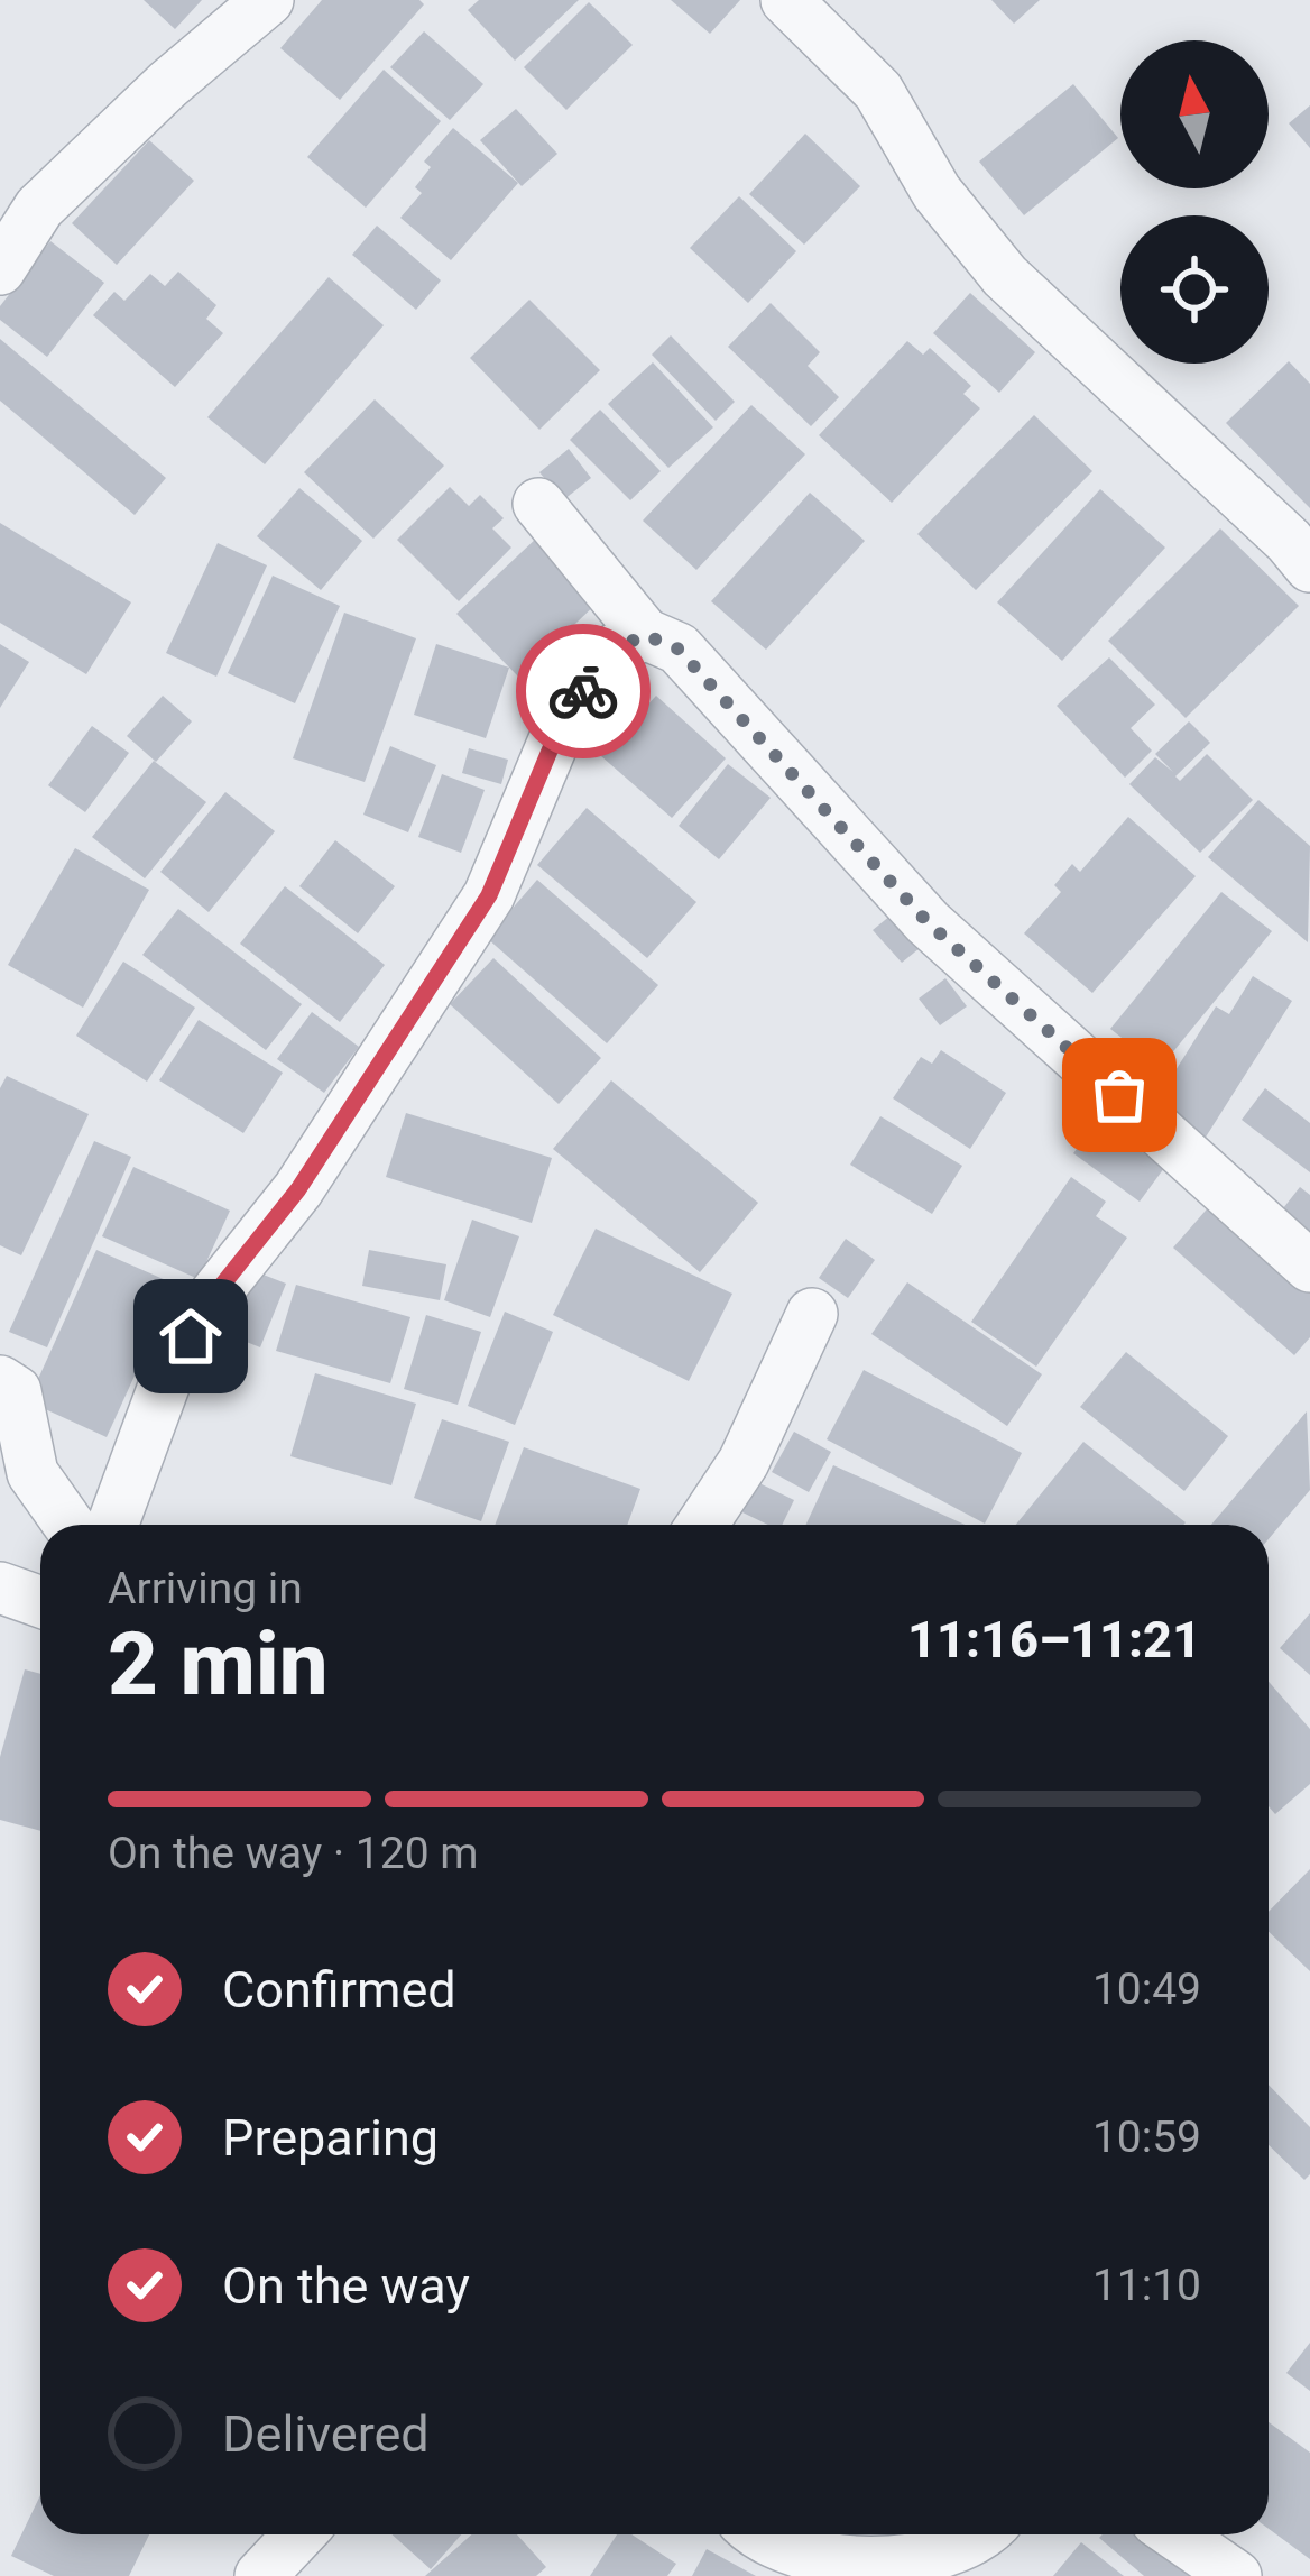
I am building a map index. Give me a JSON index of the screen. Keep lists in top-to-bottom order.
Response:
{
  "north": "top",
  "page": {
    "heading": ["2 min", "Arriving in", "11:16–11:21"],
    "bar": "On the way · 120 m",
    "list": [
      ["Confirmed", "10:49"],
      ["Preparing", "10:59"],
      ["On the way", "11:10"],
      "Delivered"
    ]
  }
}
